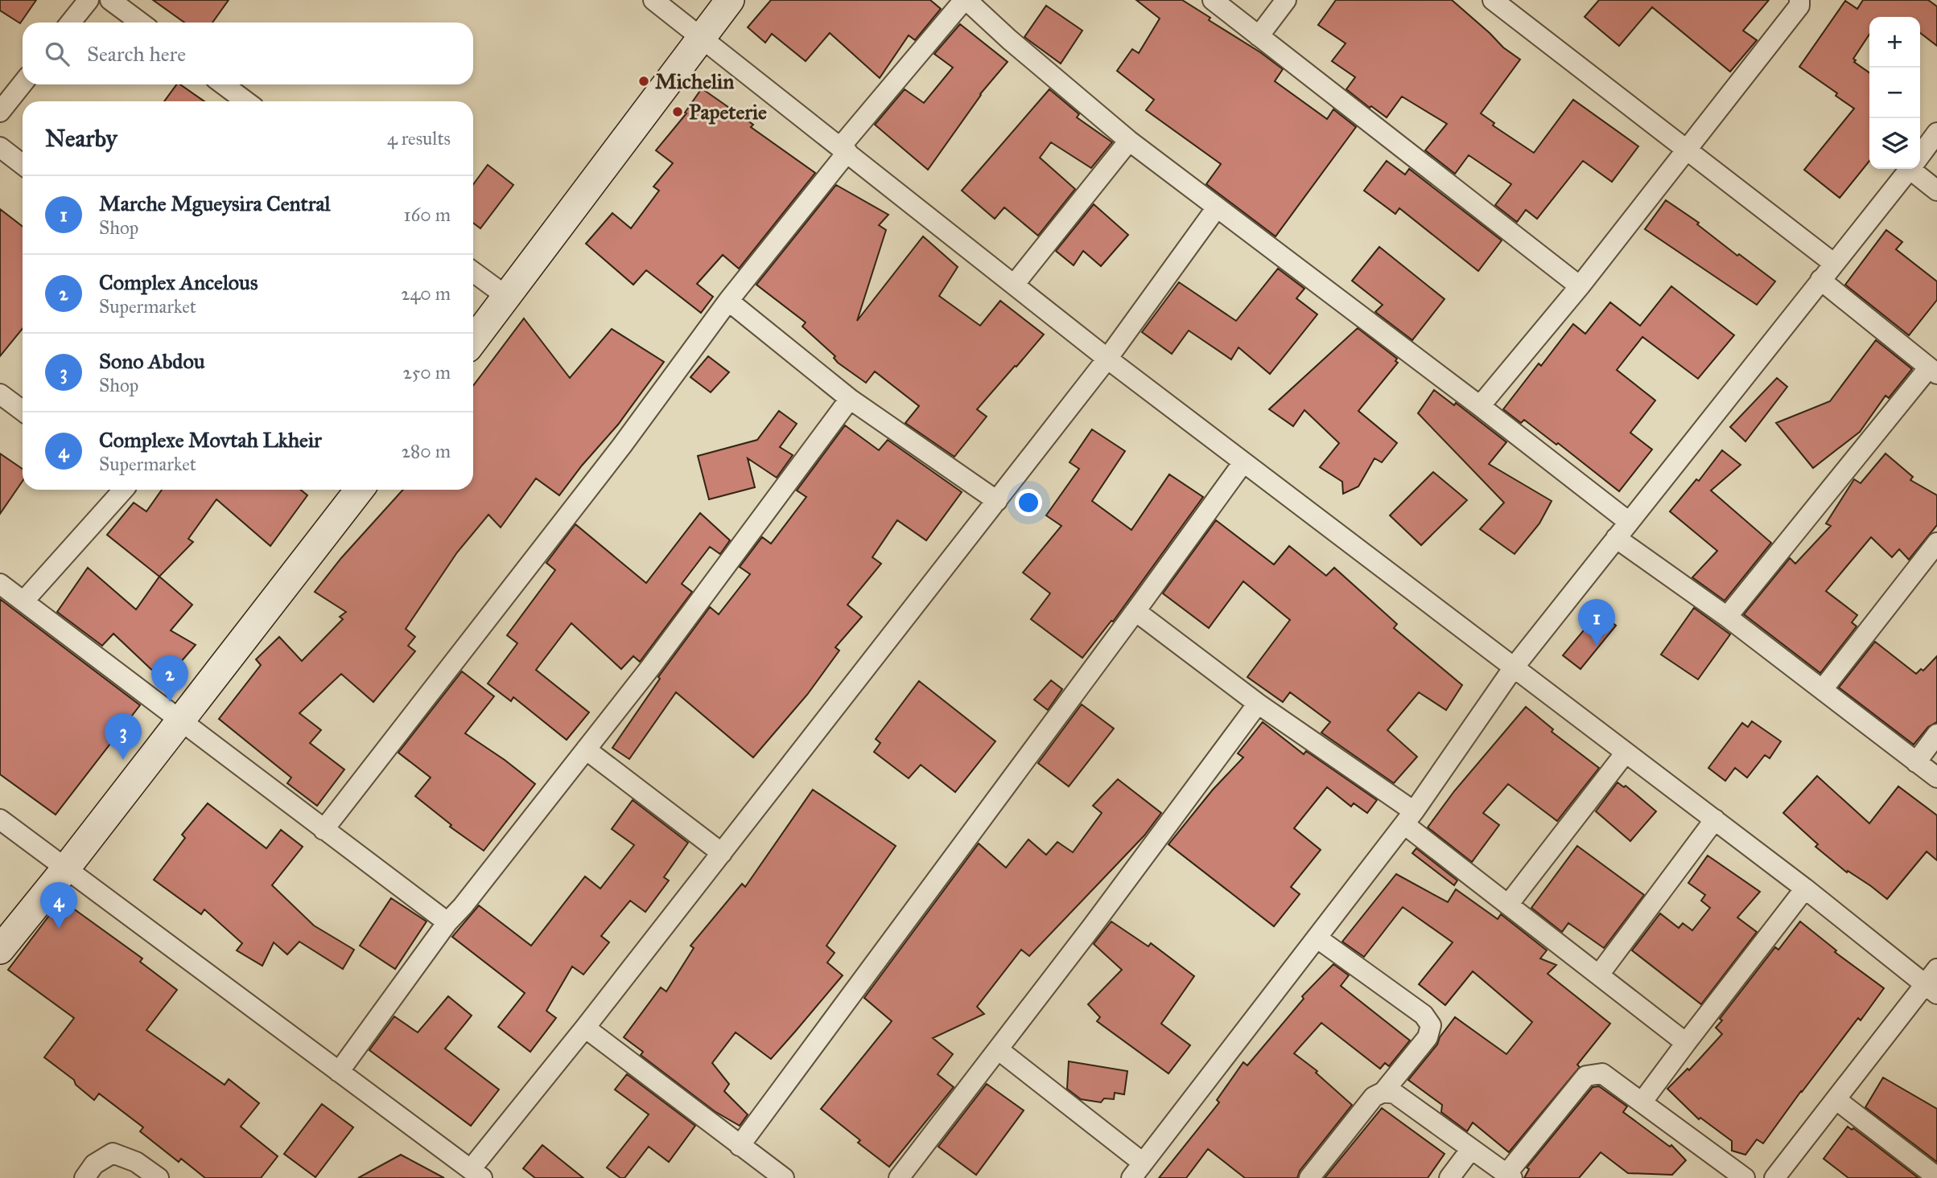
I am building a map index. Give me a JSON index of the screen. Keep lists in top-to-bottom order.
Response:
{
  "places": ["Michelin", "Papeterie"],
  "page": {
    "map_buttons": ["+", "−"],
    "search": "Search here",
    "heading": ["Nearby", "4 results"],
    "list": [
      {
        "mark": "1",
        "name": "Marche Mgueysira Central",
        "note": "Shop",
        "value": "160 m"
      },
      {
        "mark": "2",
        "name": "Complex Ancelous",
        "note": "Supermarket",
        "value": "240 m"
      },
      {
        "mark": "3",
        "name": "Sono Abdou",
        "note": "Shop",
        "value": "250 m"
      },
      {
        "mark": "4",
        "name": "Complexe Movtah Lkheir",
        "note": "Supermarket",
        "value": "280 m"
      }
    ],
    "pins": [
      "1",
      "2",
      "3",
      "4"
    ]
  }
}
